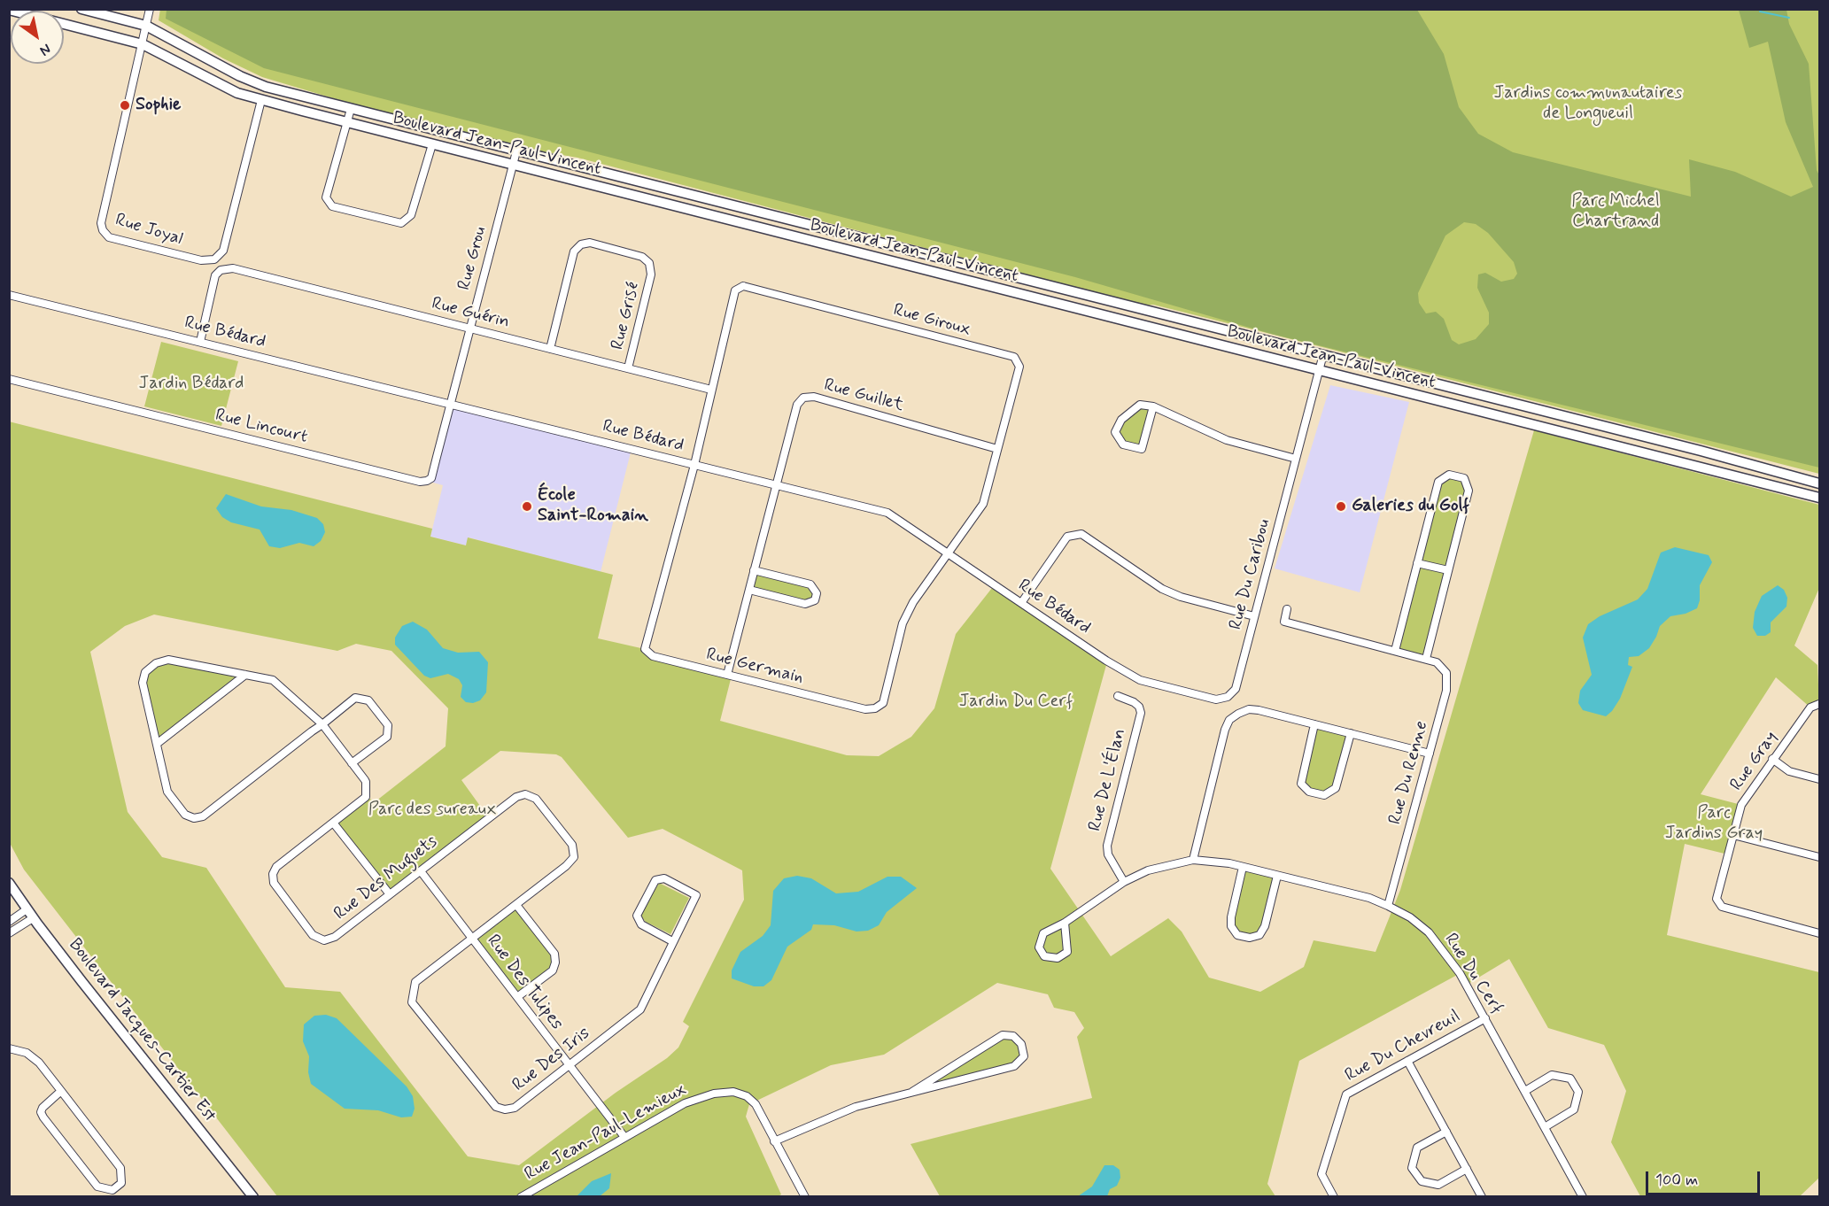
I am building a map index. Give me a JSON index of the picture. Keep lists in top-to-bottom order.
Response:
{
  "streets": {
    "street": [
      "Boulevard Jean-Paul-Vincent",
      "Rue Joyal",
      "Rue Grou",
      "Rue Guérin",
      "Rue Grisé",
      "Rue Giroux",
      "Rue Bédard",
      "Rue Guillet",
      "Rue Lincourt",
      "Rue Du Caribou",
      "Rue Germain",
      "Rue Gray",
      "Rue Du Renne",
      "Rue De L'Élan",
      "Rue Des Muguets",
      "Rue Du Cerf",
      "Rue Des Tulipes",
      "Boulevard Jacques-Cartier Est",
      "Rue Du Chevreuil",
      "Rue Des Iris",
      "Rue Jean-Paul-Lemieux"
    ]
  },
  "crossings": [
    ["Boulevard Jean-Paul-Vincent", "Rue Joyal"],
    ["Boulevard Jean-Paul-Vincent", "Rue Grou"],
    ["Boulevard Jean-Paul-Vincent", "Rue Du Caribou"],
    ["Rue Grou", "Rue Guérin"],
    ["Rue Grou", "Rue Bédard"],
    ["Rue Grou", "Rue Lincourt"],
    ["Rue Guérin", "Rue Grisé"],
    ["Rue Guérin", "Rue Giroux"],
    ["Rue Guérin", "Rue Bédard"],
    ["Rue Giroux", "Rue Bédard"],
    ["Rue Giroux", "Rue Guillet"],
    ["Rue Giroux", "Rue Germain"],
    ["Rue Bédard", "Rue Guillet"],
    ["Rue Bédard", "Rue Lincourt"],
    ["Rue Bédard", "Rue Du Caribou"],
    ["Rue Bédard", "Rue Germain"],
    ["Rue Guillet", "Rue Germain"],
    ["Rue Du Renne", "Rue Du Cerf"],
    ["Rue De L'Élan", "Rue Du Cerf"],
    ["Rue Des Muguets", "Rue Des Tulipes"],
    ["Rue Des Muguets", "Rue Des Iris"],
    ["Rue Du Cerf", "Rue Du Chevreuil"],
    ["Rue Des Tulipes", "Rue Des Iris"],
    ["Rue Des Tulipes", "Rue Jean-Paul-Lemieux"]
  ],
  "parks": [
    "Jardins communautaires de Longueuil",
    "Parc Michel Chartrand",
    "Jardin Bédard",
    "Jardin Du Cerf",
    "Parc des sureaux",
    "Parc Jardins Gray"
  ],
  "places": ["Sophie", "École Saint-Romain", "Galeries du Golf"],
  "scale_bar": "100 m",
  "north": "bottom right"
}
